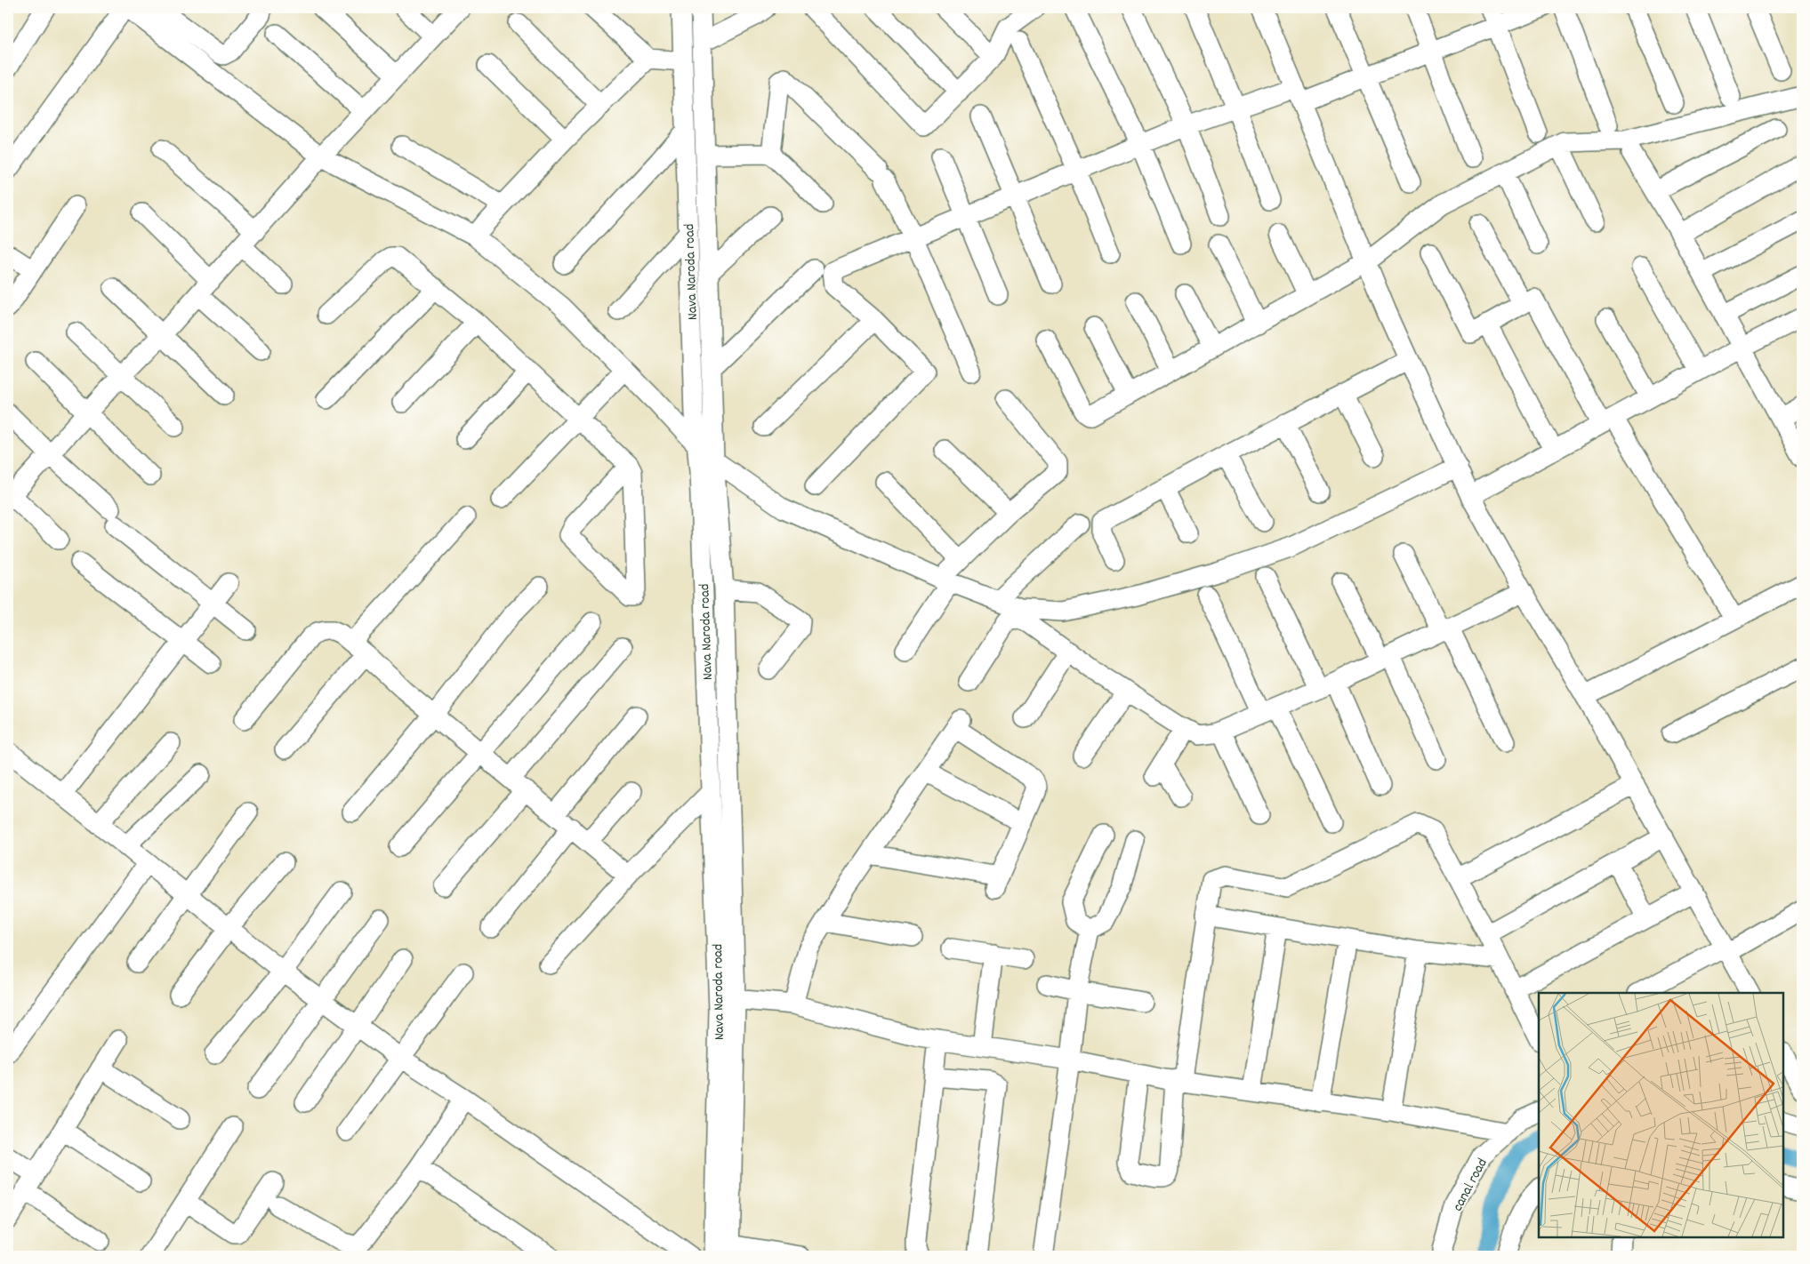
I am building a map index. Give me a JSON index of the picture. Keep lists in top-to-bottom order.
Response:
{
  "streets": {
    "street": ["Nava Naroda road", "canal road"]
  }
}
